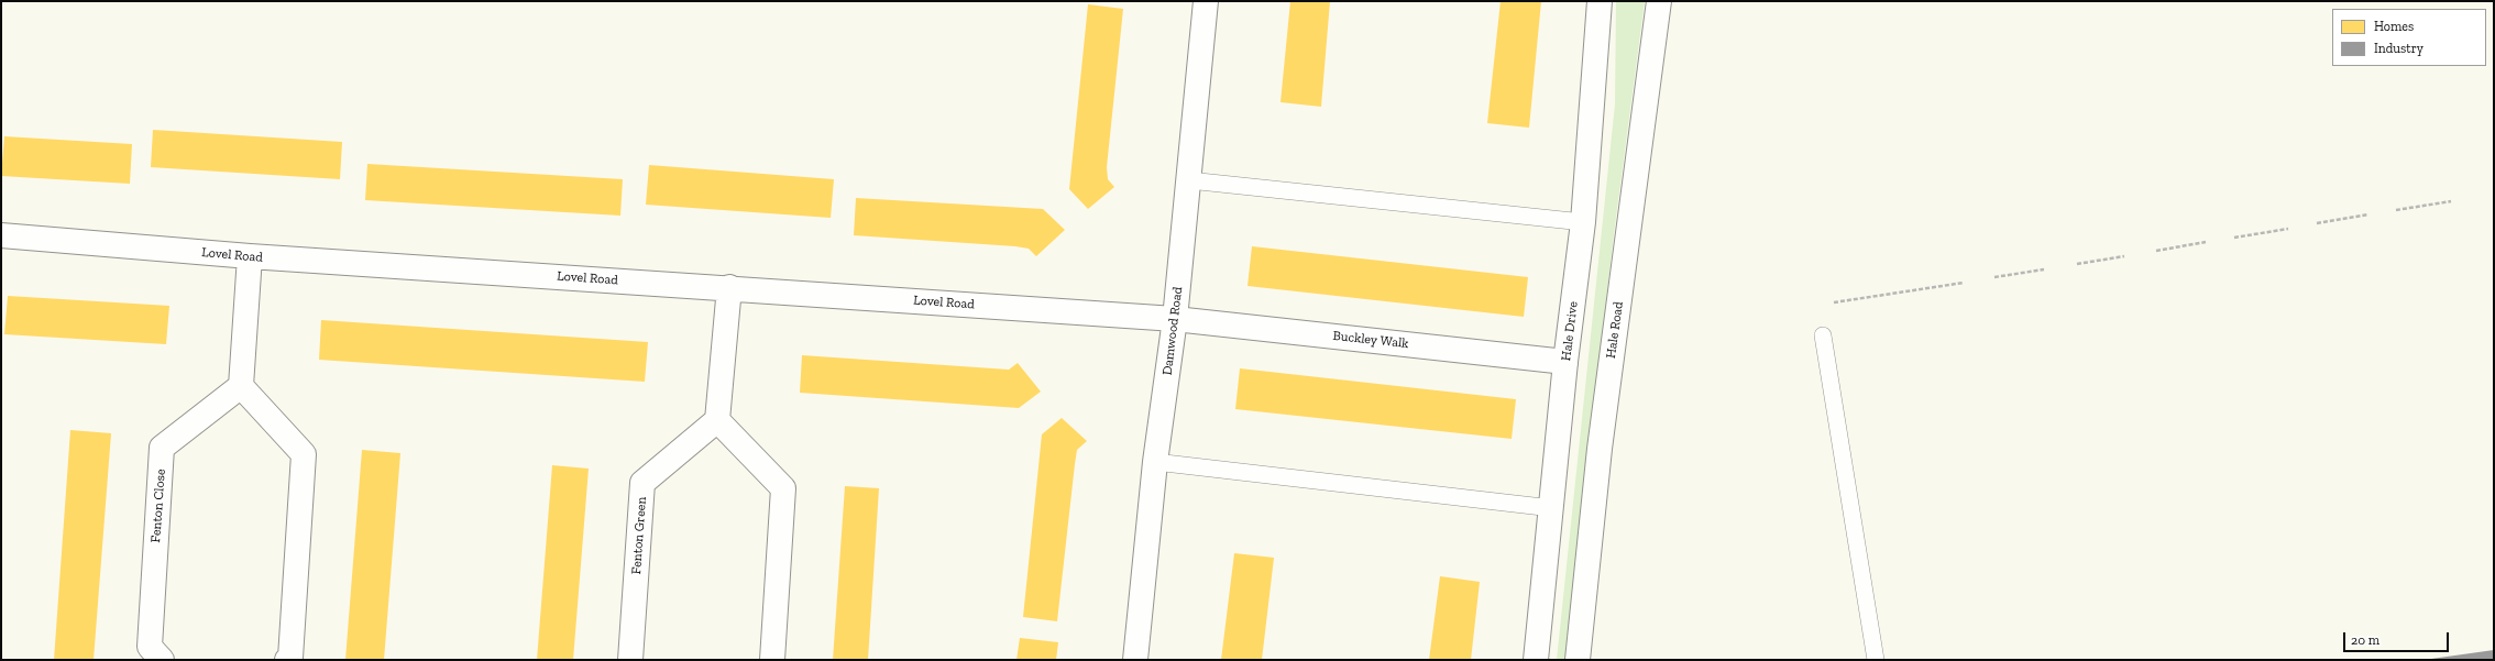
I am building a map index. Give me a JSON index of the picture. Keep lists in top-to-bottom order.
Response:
{
  "streets": {
    "street": [
      "Lovel Road",
      "Hale Road",
      "Damwood Road",
      "Hale Drive",
      "Buckley Walk",
      "Fenton Close",
      "Fenton Green"
    ]
  },
  "crossings": [
    ["Lovel Road", "Damwood Road"],
    ["Lovel Road", "Buckley Walk"],
    ["Damwood Road", "Buckley Walk"],
    ["Hale Drive", "Buckley Walk"]
  ],
  "legend": ["Homes", "Industry"],
  "scale_bar": "20 m"
}
